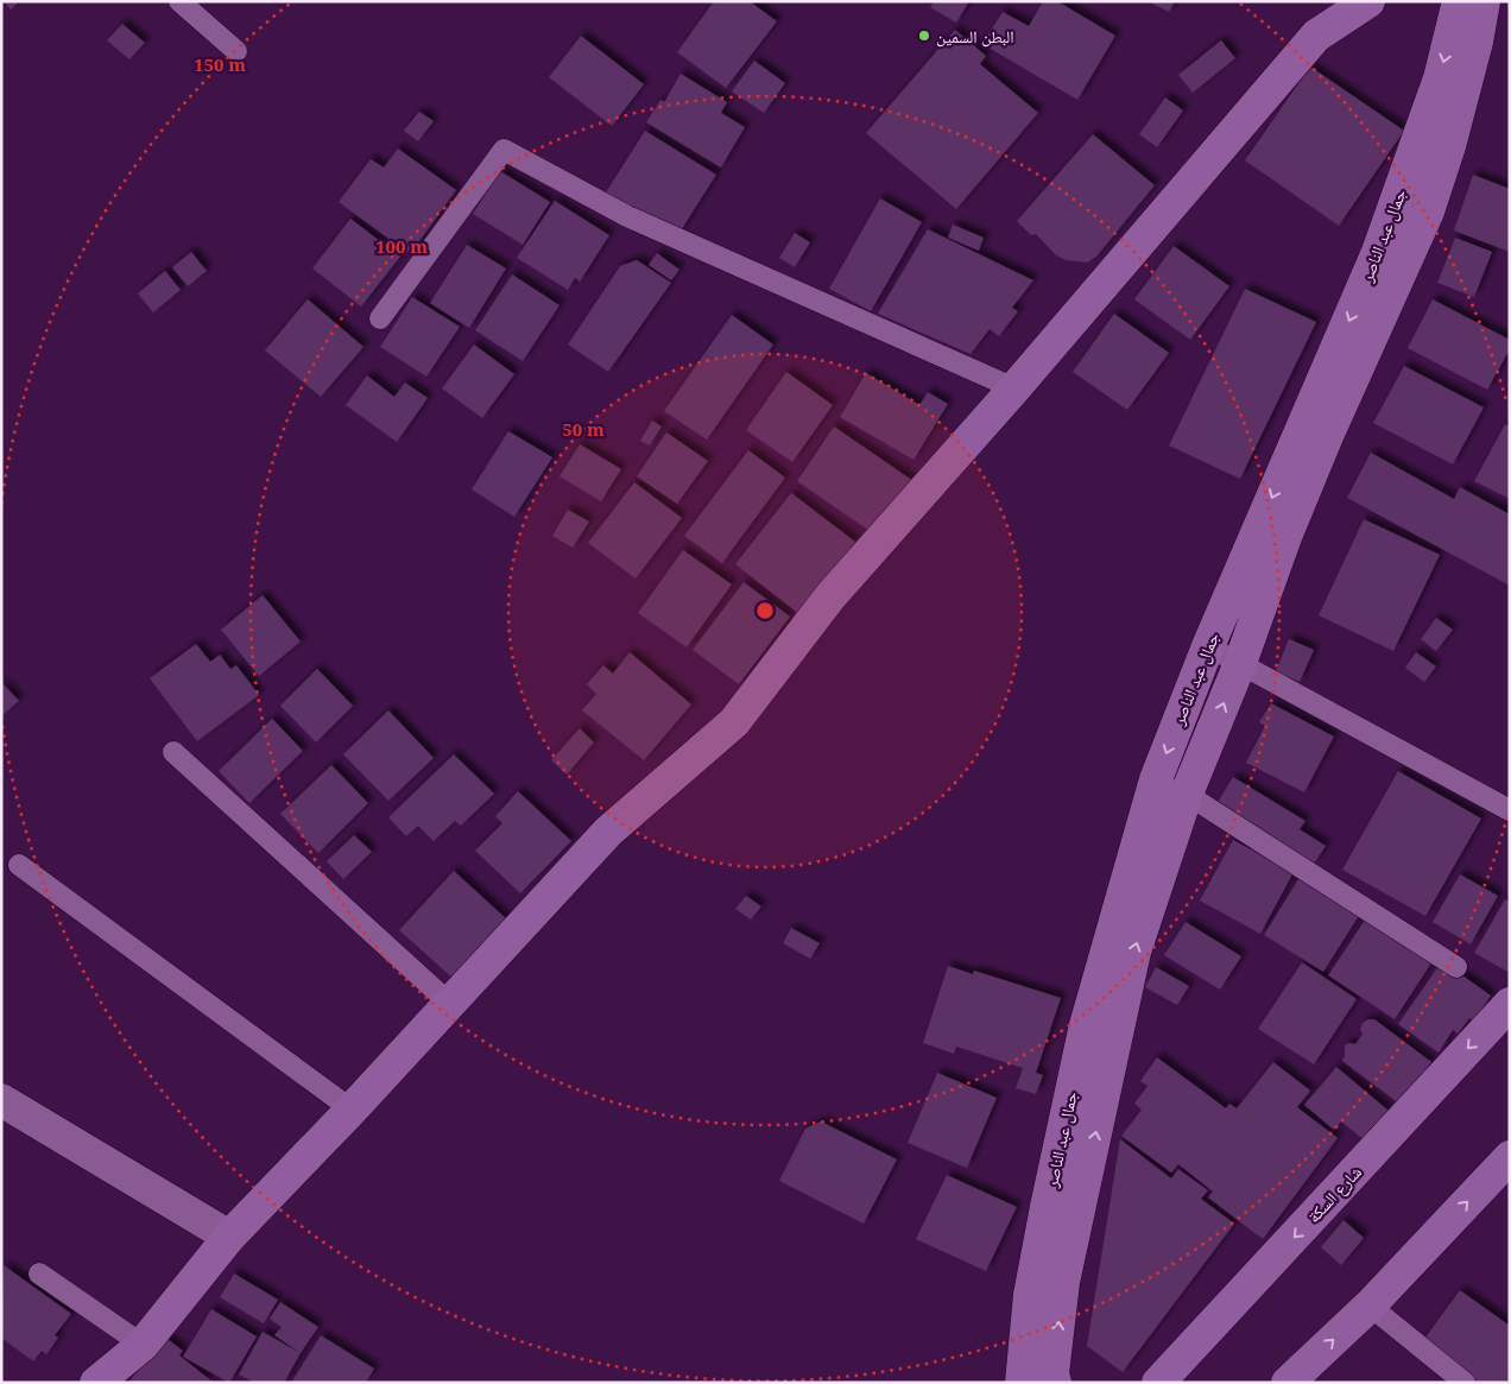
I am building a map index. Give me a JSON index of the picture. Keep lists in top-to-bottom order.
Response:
{
  "streets": {
    "street": ["جمال عبد الناصر", "شارع السكة"]
  },
  "places": ["البطن السمين"],
  "rings": ["150 m", "100 m", "50 m"]
}
